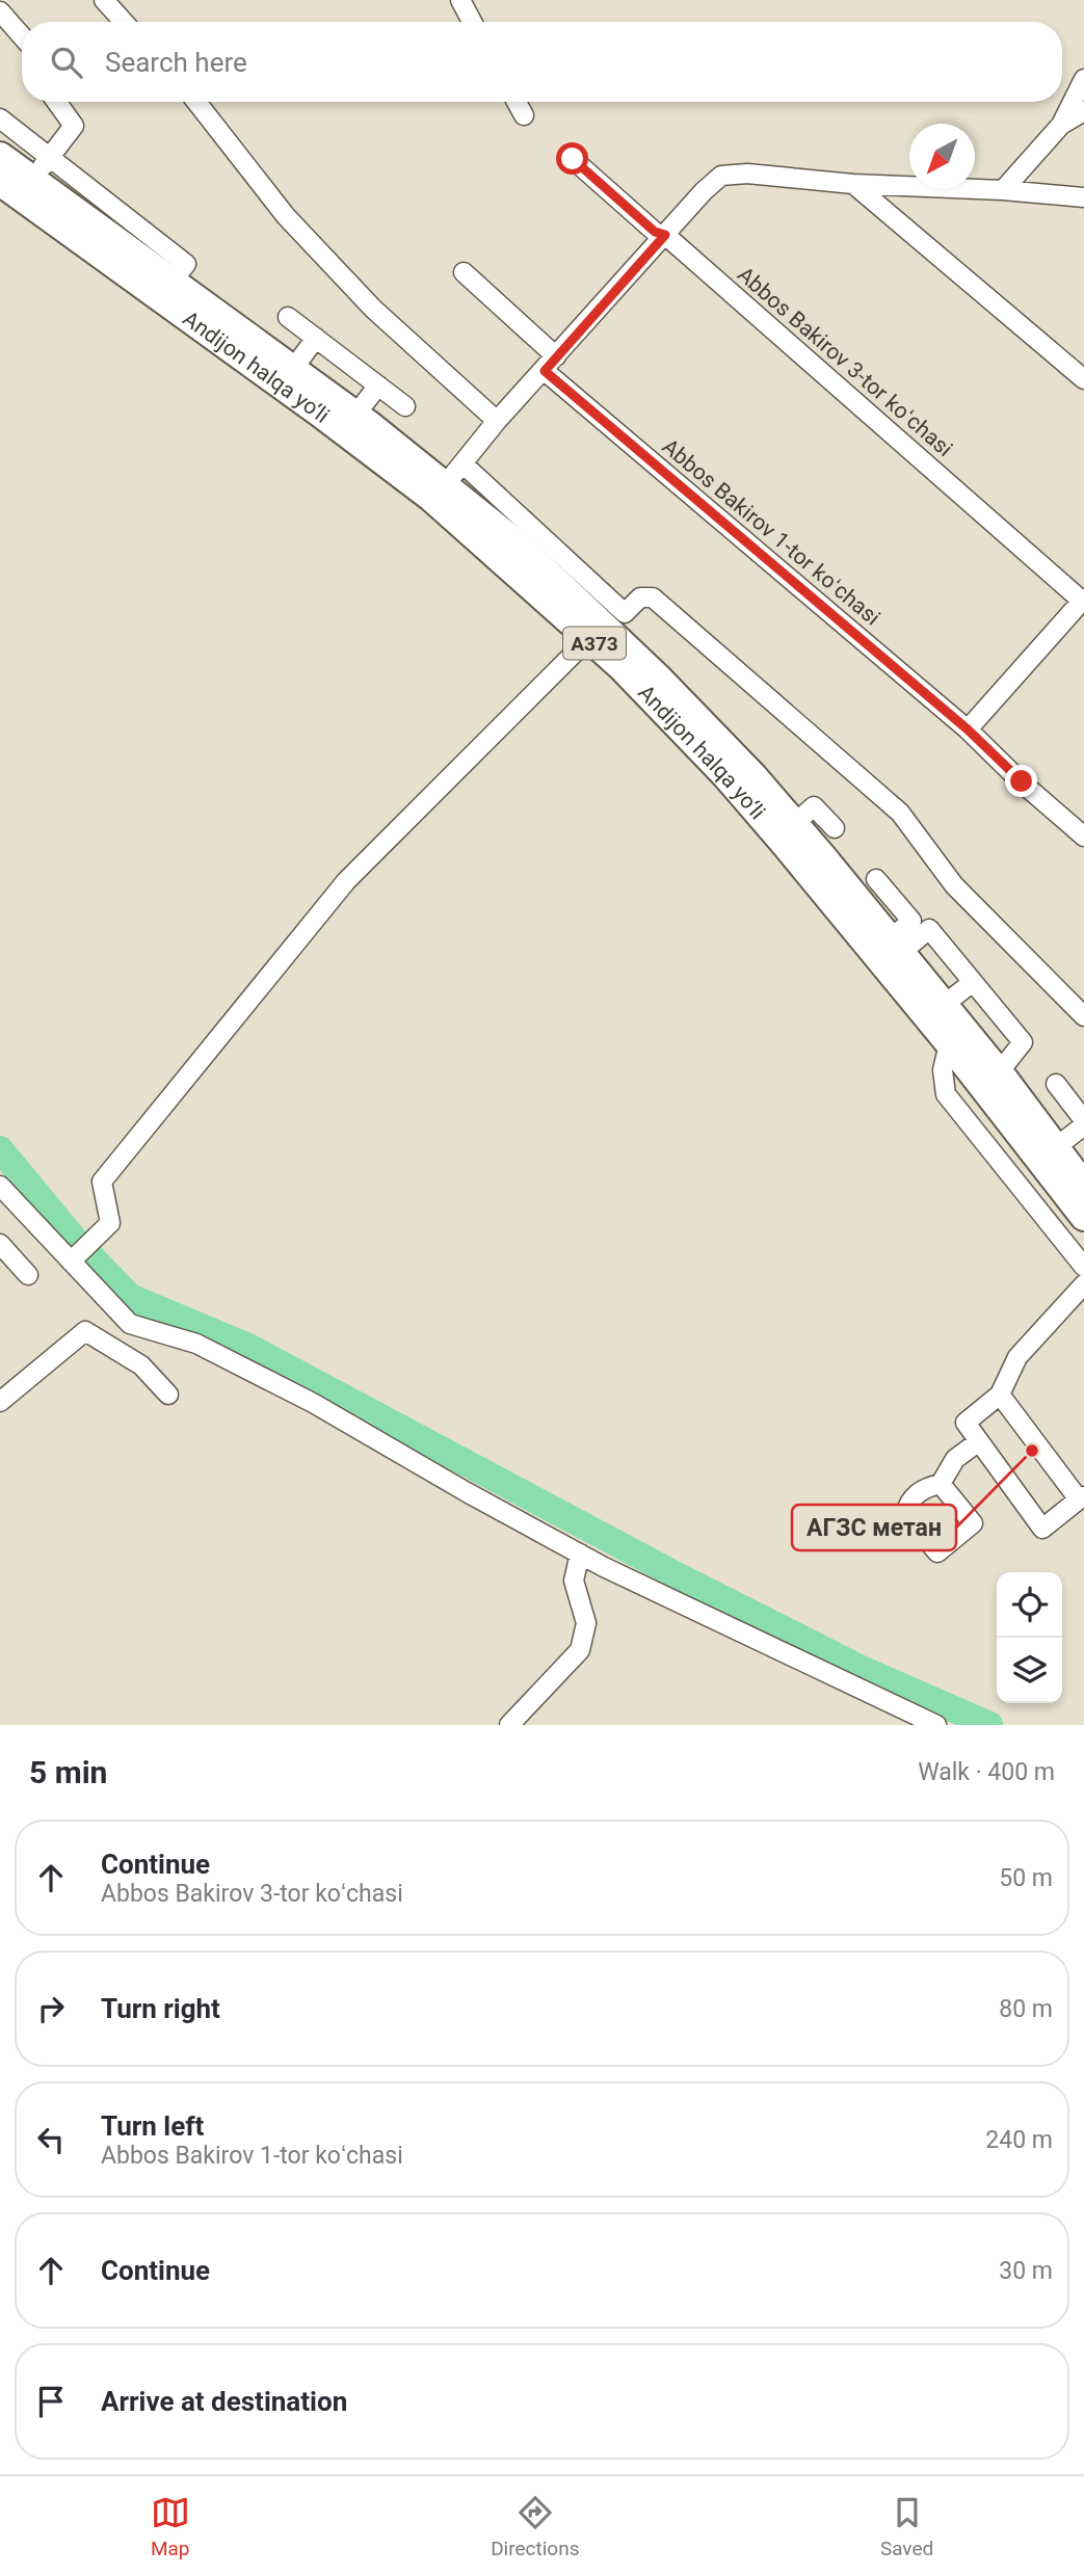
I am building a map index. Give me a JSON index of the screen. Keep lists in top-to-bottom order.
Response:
{
  "streets": {
    "highway": ["Andijon halqa yo‘li", "A373"],
    "street": ["Abbos Bakirov 3-tor koʻchasi", "Abbos Bakirov 1-tor koʻchasi"]
  },
  "places": ["АГЗС метан"],
  "north": "bottom left",
  "page": {
    "search": "Search here",
    "heading": ["5 min", "Walk · 400 m"],
    "list": [
      ["Continue", "Abbos Bakirov 3-tor koʻchasi", "50 m"],
      ["Turn right", "80 m"],
      ["Turn left", "Abbos Bakirov 1-tor koʻchasi", "240 m"],
      ["Continue", "30 m"],
      "Arrive at destination"
    ],
    "nav": ["Map", "Directions", "Saved"]
  }
}
